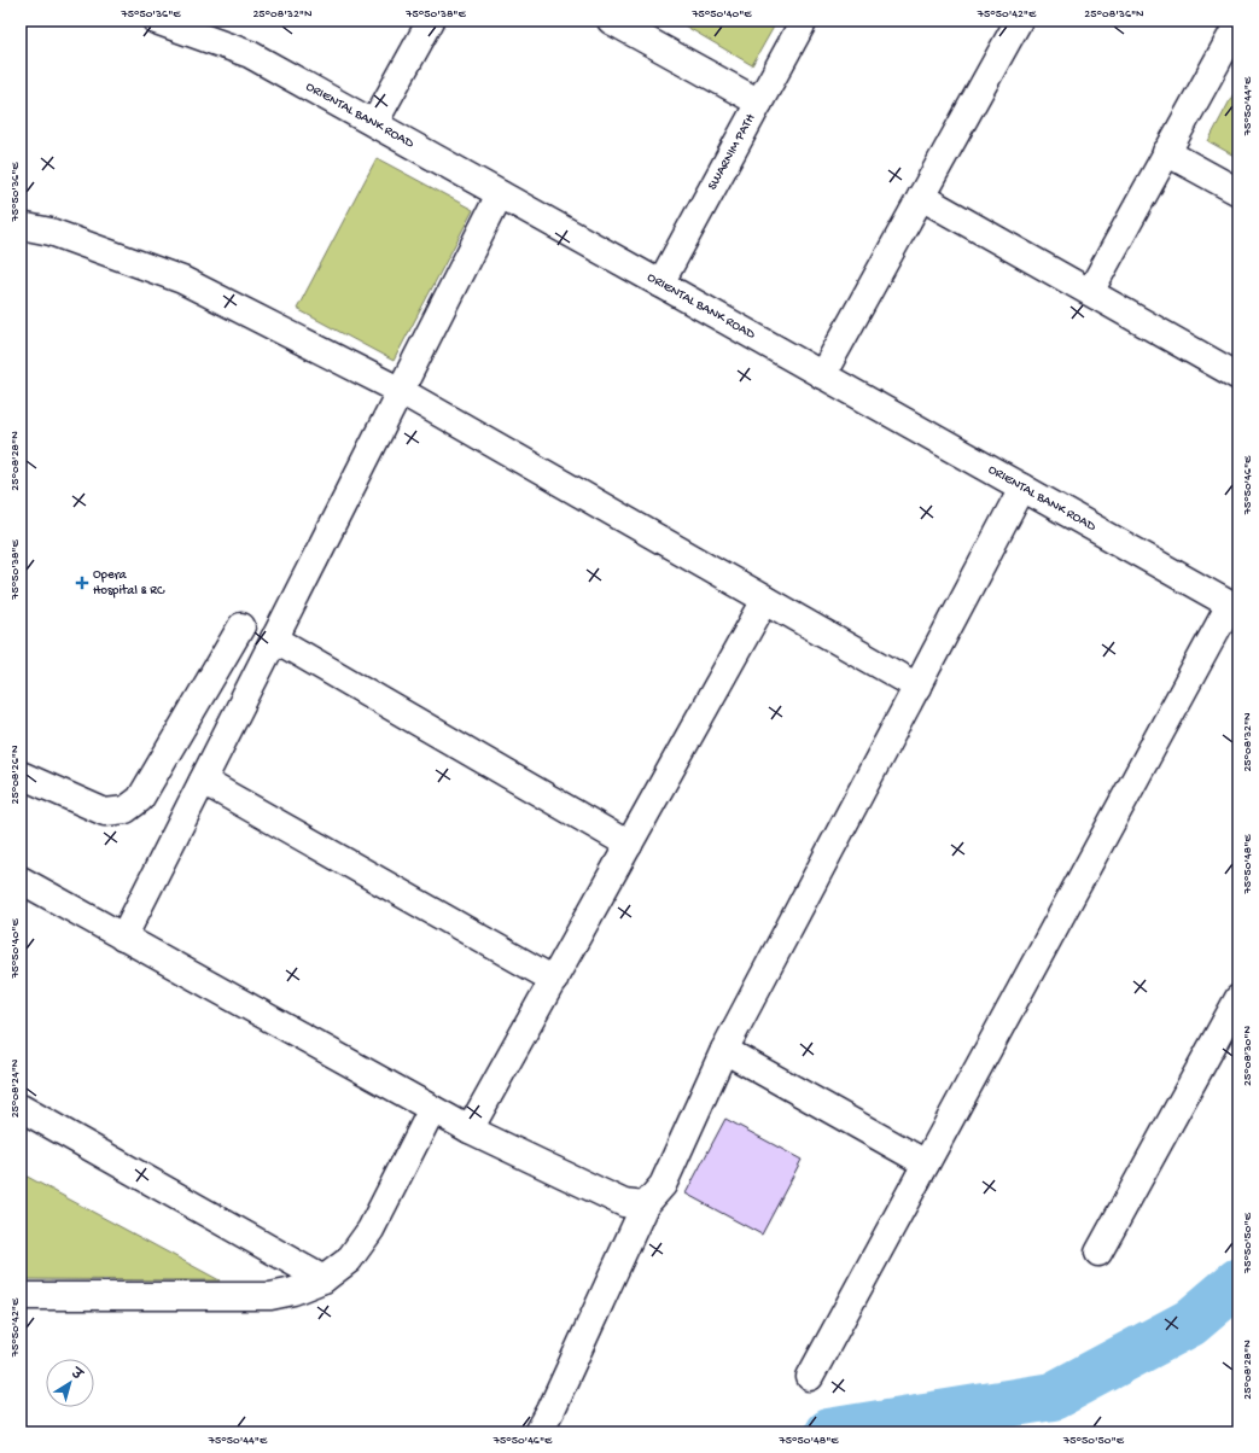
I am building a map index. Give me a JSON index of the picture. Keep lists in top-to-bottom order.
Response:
{
  "streets": {
    "street": ["ORIENTAL BANK ROAD", "SWARNIM PATH"]
  },
  "crossings": [
    ["ORIENTAL BANK ROAD", "SWARNIM PATH"]
  ],
  "places": {
    "health": ["Opera Hospital & RC"]
  },
  "north": "top right",
  "coordinates": [
    "75°50'36\"E",
    "25°08'32\"N",
    "75°50'38\"E",
    "75°50'40\"E",
    "75°50'42\"E",
    "25°08'36\"N",
    "75°50'44\"E",
    "25°08'28\"N",
    "75°50'46\"E",
    "25°08'26\"N",
    "75°50'48\"E",
    "25°08'30\"N",
    "25°08'24\"N",
    "75°50'50\"E"
  ]
}
